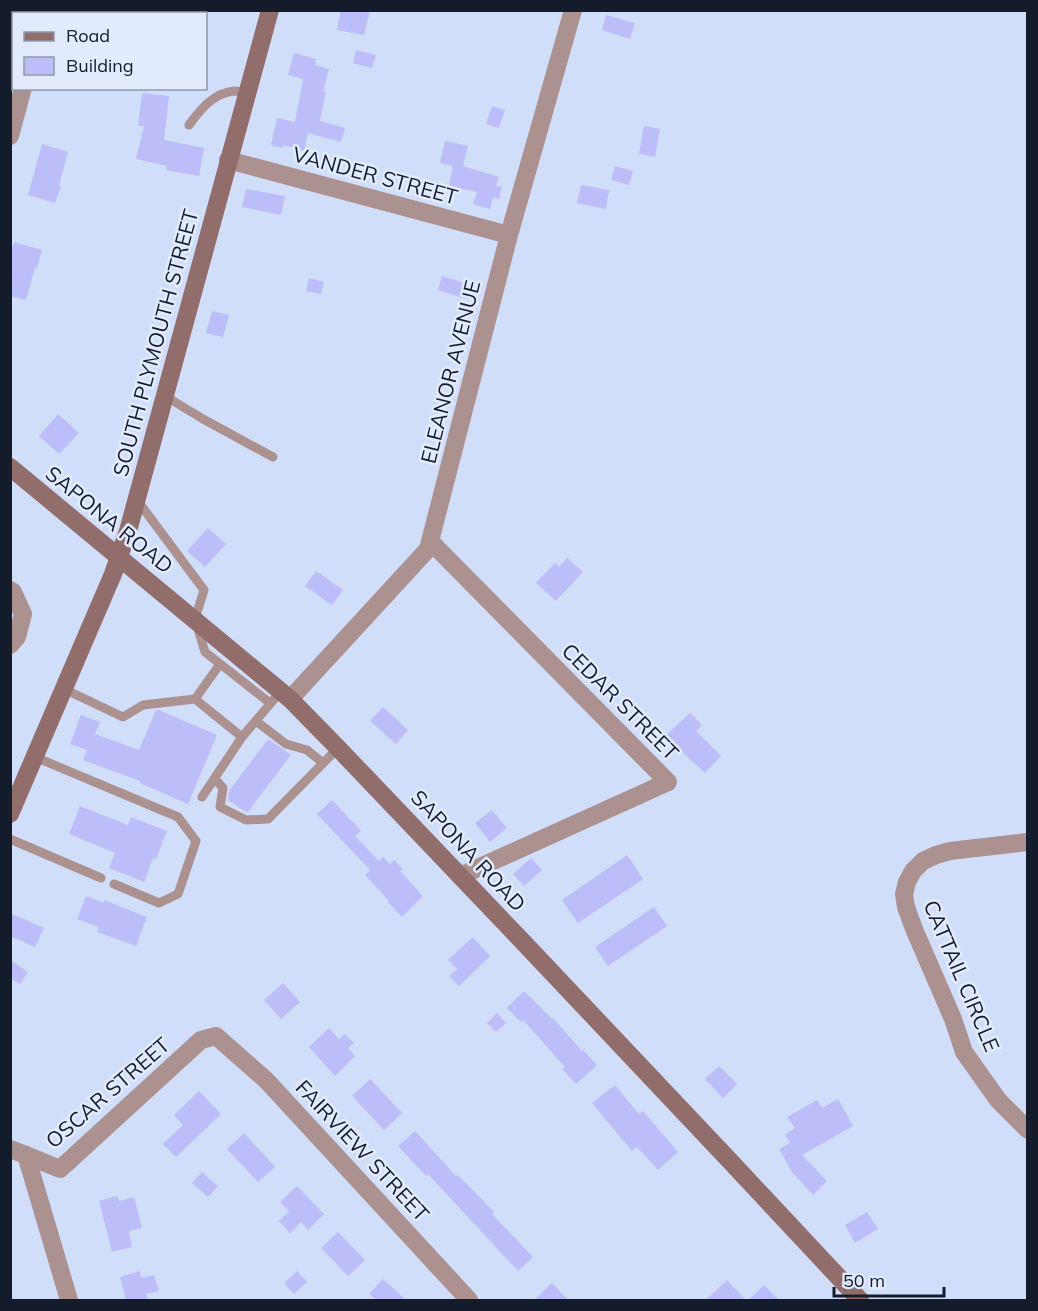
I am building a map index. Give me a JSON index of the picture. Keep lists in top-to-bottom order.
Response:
{
  "streets": {
    "street": [
      "VANDER STREET",
      "SOUTH PLYMOUTH STREET",
      "ELEANOR AVENUE",
      "SAPONA ROAD",
      "CEDAR STREET",
      "CATTAIL CIRCLE",
      "OSCAR STREET",
      "FAIRVIEW STREET"
    ]
  },
  "crossings": [
    ["VANDER STREET", "SOUTH PLYMOUTH STREET"],
    ["VANDER STREET", "ELEANOR AVENUE"],
    ["SOUTH PLYMOUTH STREET", "SAPONA ROAD"],
    ["ELEANOR AVENUE", "SAPONA ROAD"],
    ["ELEANOR AVENUE", "CEDAR STREET"],
    ["SAPONA ROAD", "CEDAR STREET"],
    ["OSCAR STREET", "FAIRVIEW STREET"]
  ],
  "legend": ["Road", "Building"],
  "scale_bar": "50 m"
}
